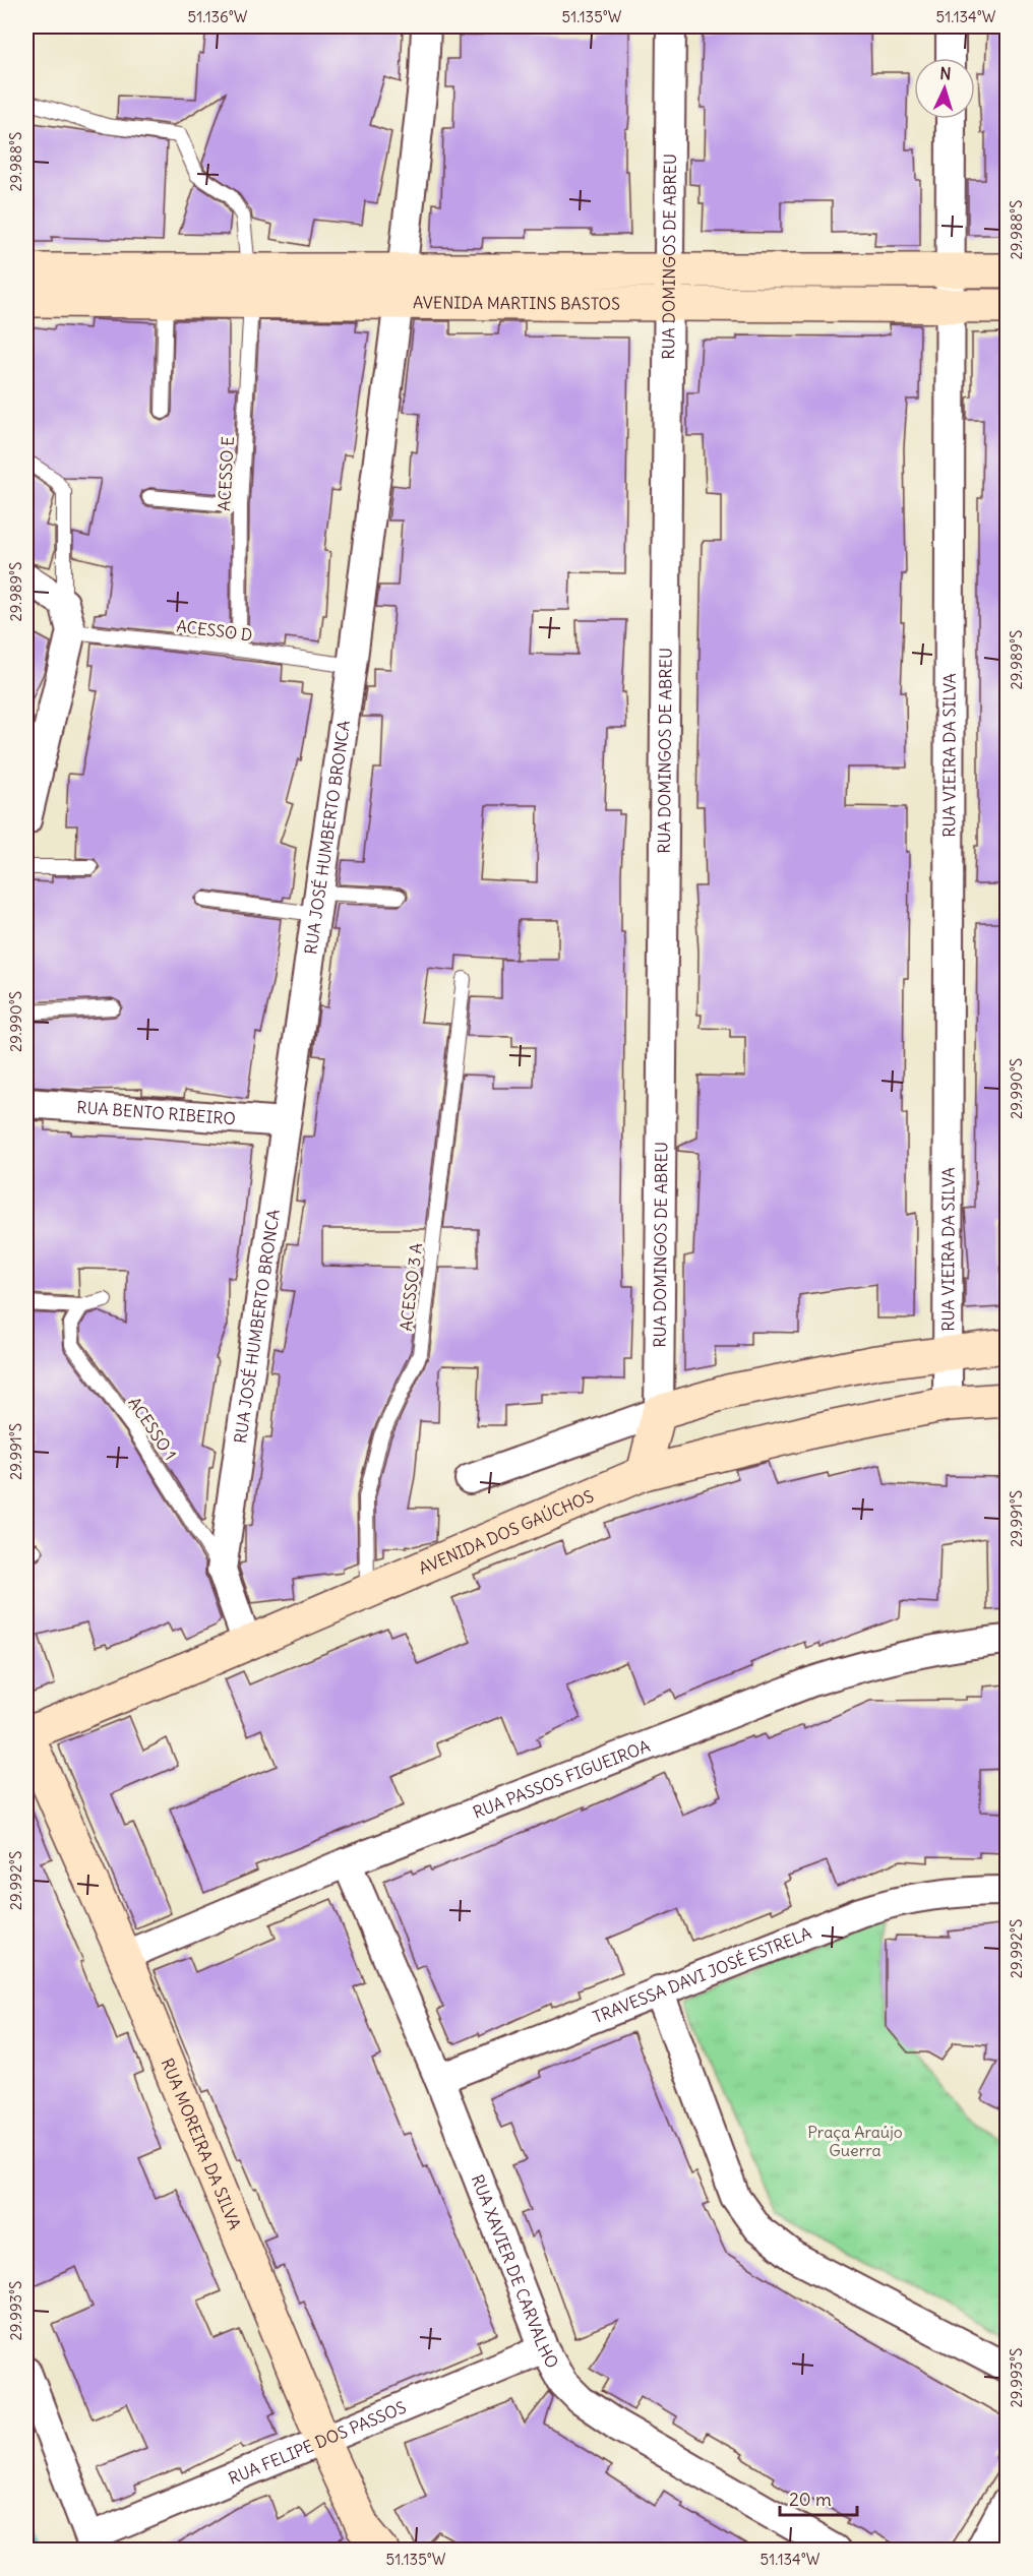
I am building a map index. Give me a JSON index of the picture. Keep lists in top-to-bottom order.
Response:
{
  "streets": {
    "street": [
      "RUA DOMINGOS DE ABREU",
      "AVENIDA MARTINS BASTOS",
      "RUA VIEIRA DA SILVA",
      "RUA JOSÉ HUMBERTO BRONCA",
      "RUA BENTO RIBEIRO",
      "AVENIDA DOS GAÚCHOS",
      "RUA PASSOS FIGUEIROA",
      "TRAVESSA DAVI JOSÉ ESTRELA",
      "RUA MOREIRA DA SILVA",
      "RUA XAVIER DE CARVALHO",
      "RUA FELIPE DOS PASSOS"
    ],
    "lane": [
      "ACESSO E",
      "ACESSO D",
      "ACESSO 3 A",
      "ACESSO 1"
    ]
  },
  "crossings": [
    ["RUA DOMINGOS DE ABREU", "AVENIDA MARTINS BASTOS"],
    ["RUA DOMINGOS DE ABREU", "AVENIDA DOS GAÚCHOS"],
    ["AVENIDA MARTINS BASTOS", "ACESSO E"],
    ["AVENIDA MARTINS BASTOS", "RUA VIEIRA DA SILVA"],
    ["AVENIDA MARTINS BASTOS", "RUA JOSÉ HUMBERTO BRONCA"],
    ["ACESSO E", "ACESSO D"],
    ["ACESSO D", "RUA JOSÉ HUMBERTO BRONCA"],
    ["RUA VIEIRA DA SILVA", "AVENIDA DOS GAÚCHOS"],
    ["RUA JOSÉ HUMBERTO BRONCA", "RUA BENTO RIBEIRO"],
    ["RUA JOSÉ HUMBERTO BRONCA", "ACESSO 1"],
    ["RUA JOSÉ HUMBERTO BRONCA", "AVENIDA DOS GAÚCHOS"],
    ["ACESSO 3 A", "AVENIDA DOS GAÚCHOS"],
    ["AVENIDA DOS GAÚCHOS", "RUA MOREIRA DA SILVA"],
    ["RUA PASSOS FIGUEIROA", "RUA MOREIRA DA SILVA"],
    ["RUA PASSOS FIGUEIROA", "RUA XAVIER DE CARVALHO"],
    ["TRAVESSA DAVI JOSÉ ESTRELA", "RUA XAVIER DE CARVALHO"],
    ["RUA MOREIRA DA SILVA", "RUA FELIPE DOS PASSOS"],
    ["RUA XAVIER DE CARVALHO", "RUA FELIPE DOS PASSOS"]
  ],
  "parks": ["Praça Araújo Guerra"],
  "scale_bar": "20 m",
  "north": "top",
  "coordinates": [
    "51.136°W",
    "51.135°W",
    "51.134°W",
    "29.988°S",
    "29.989°S",
    "29.990°S",
    "29.991°S",
    "29.992°S",
    "29.993°S"
  ]
}
